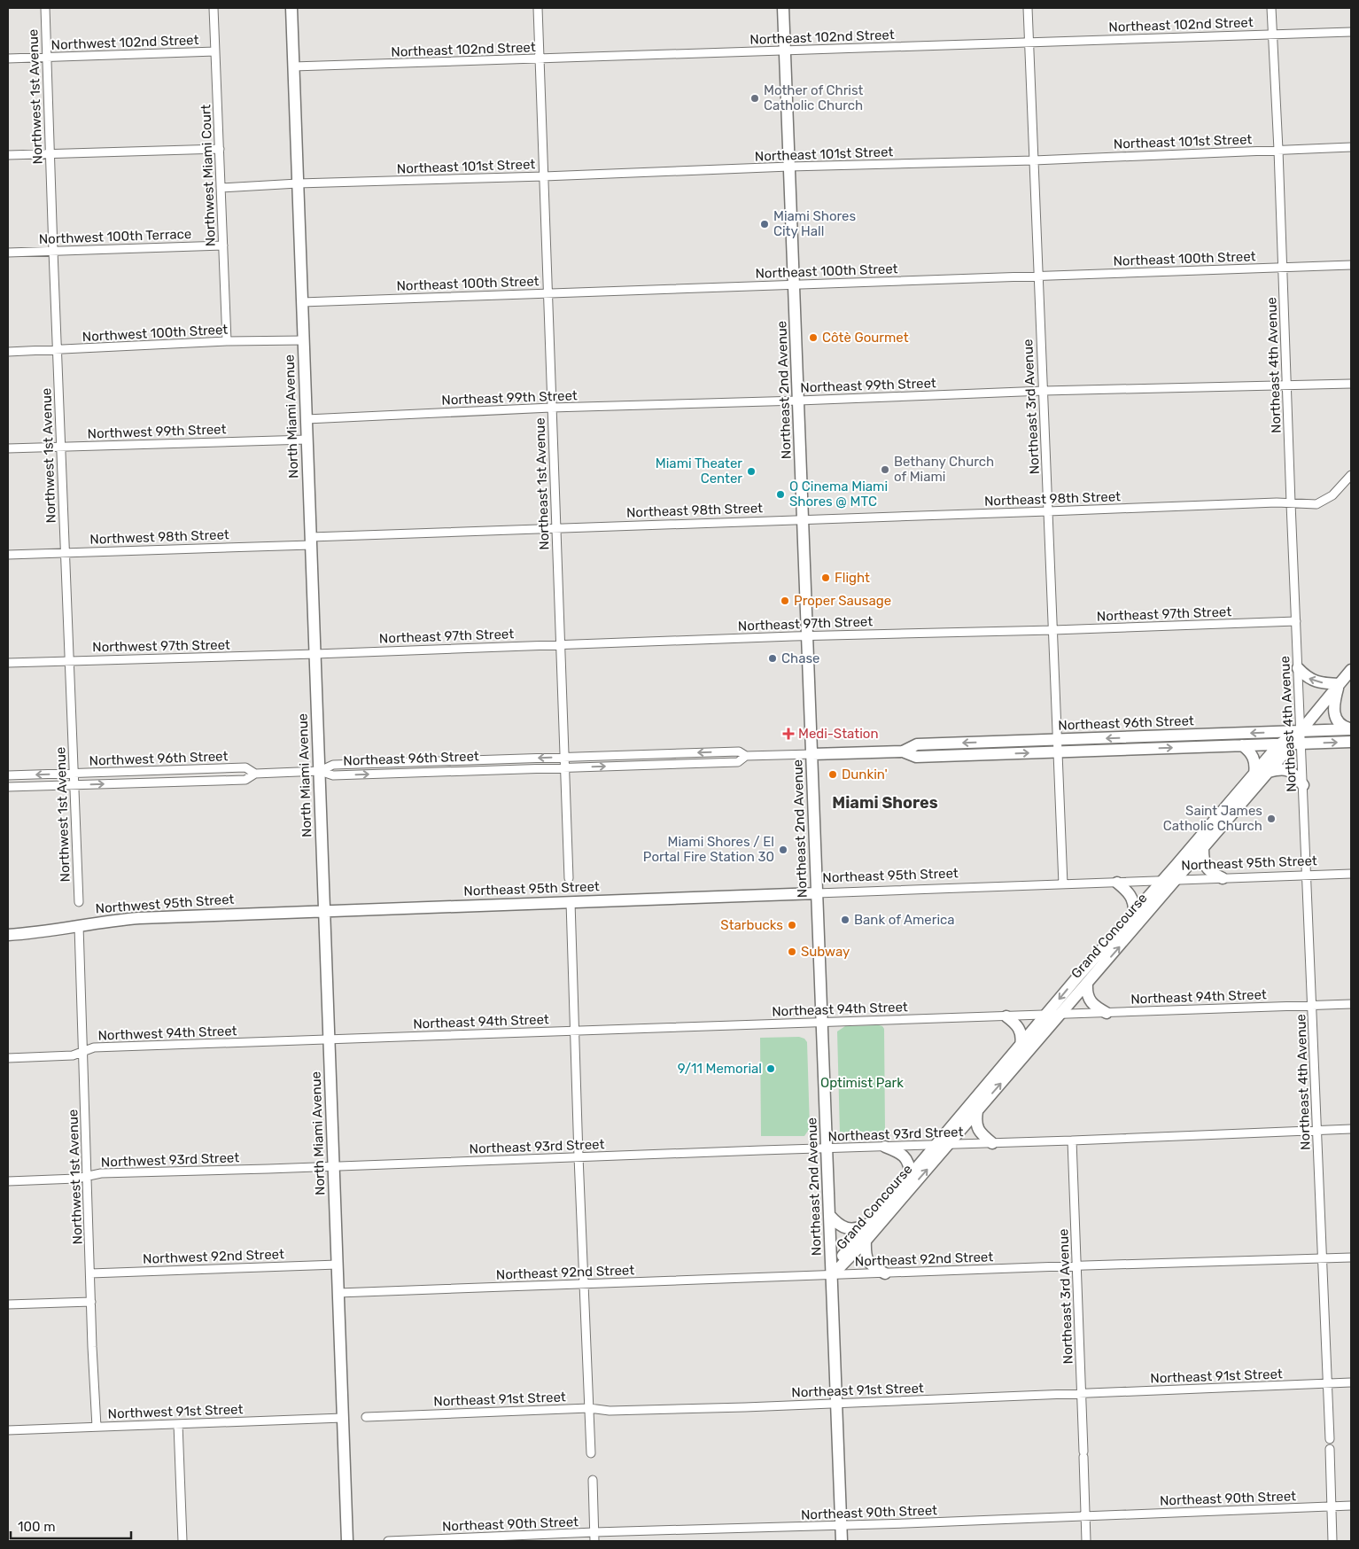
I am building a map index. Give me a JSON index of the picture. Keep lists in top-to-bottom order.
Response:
{
  "streets": {
    "main road": [
      "Northeast 2nd Avenue",
      "North Miami Avenue",
      "Northeast 96th Street",
      "Northeast 95th Street",
      "Northwest 95th Street",
      "Grand Concourse"
    ],
    "street": [
      "Northeast 102nd Street",
      "Northwest 102nd Street",
      "Northwest 1st Avenue",
      "Northeast 101st Street",
      "Northwest Miami Court",
      "Northwest 100th Terrace",
      "Northeast 100th Street",
      "Northwest 100th Street",
      "Northeast 4th Avenue",
      "Northeast 99th Street",
      "Northeast 3rd Avenue",
      "Northwest 99th Street",
      "Northeast 1st Avenue",
      "Northeast 98th Street",
      "Northwest 98th Street",
      "Northeast 97th Street",
      "Northwest 97th Street",
      "Northwest 96th Street",
      "Northeast 94th Street",
      "Northwest 94th Street",
      "Northeast 93rd Street",
      "Northwest 93rd Street",
      "Northwest 92nd Street",
      "Northeast 92nd Street",
      "Northeast 91st Street",
      "Northwest 91st Street",
      "Northeast 90th Street"
    ]
  },
  "crossings": [
    ["Northeast 102nd Street", "Northeast 4th Avenue"],
    ["Northeast 102nd Street", "Northeast 2nd Avenue"],
    ["Northeast 102nd Street", "Northeast 3rd Avenue"],
    ["Northeast 102nd Street", "North Miami Avenue"],
    ["Northeast 102nd Street", "Northeast 1st Avenue"],
    ["Northwest 102nd Street", "Northwest 1st Avenue"],
    ["Northwest 102nd Street", "Northwest Miami Court"],
    ["Northwest 1st Avenue", "Northwest 100th Terrace"],
    ["Northwest 1st Avenue", "Northwest 100th Street"],
    ["Northwest 1st Avenue", "Northwest 99th Street"],
    ["Northwest 1st Avenue", "Northwest 98th Street"],
    ["Northwest 1st Avenue", "Northwest 97th Street"],
    ["Northwest 1st Avenue", "Northwest 96th Street"],
    ["Northwest 1st Avenue", "Northwest 95th Street"],
    ["Northwest 1st Avenue", "Northwest 94th Street"],
    ["Northwest 1st Avenue", "Northwest 93rd Street"],
    ["Northwest 1st Avenue", "Northwest 92nd Street"],
    ["Northwest 1st Avenue", "Northwest 91st Street"],
    ["Northeast 101st Street", "Northwest Miami Court"],
    ["Northeast 101st Street", "Northeast 4th Avenue"],
    ["Northeast 101st Street", "Northeast 2nd Avenue"],
    ["Northeast 101st Street", "Northeast 3rd Avenue"],
    ["Northeast 101st Street", "North Miami Avenue"],
    ["Northeast 101st Street", "Northeast 1st Avenue"],
    ["Northwest Miami Court", "Northwest 100th Terrace"],
    ["Northwest Miami Court", "Northwest 100th Street"],
    ["Northeast 100th Street", "Northeast 4th Avenue"],
    ["Northeast 100th Street", "Northeast 2nd Avenue"],
    ["Northeast 100th Street", "Northeast 3rd Avenue"],
    ["Northeast 100th Street", "North Miami Avenue"],
    ["Northeast 100th Street", "Northeast 1st Avenue"],
    ["Northwest 100th Street", "North Miami Avenue"],
    ["Northeast 4th Avenue", "Northeast 99th Street"],
    ["Northeast 4th Avenue", "Northeast 98th Street"],
    ["Northeast 4th Avenue", "Northeast 97th Street"],
    ["Northeast 4th Avenue", "Northeast 96th Street"],
    ["Northeast 4th Avenue", "Northeast 95th Street"],
    ["Northeast 4th Avenue", "Grand Concourse"],
    ["Northeast 4th Avenue", "Northeast 94th Street"],
    ["Northeast 4th Avenue", "Northeast 93rd Street"],
    ["Northeast 4th Avenue", "Northeast 92nd Street"],
    ["Northeast 4th Avenue", "Northeast 91st Street"],
    ["Northeast 99th Street", "Northeast 2nd Avenue"],
    ["Northeast 99th Street", "Northeast 3rd Avenue"],
    ["Northeast 99th Street", "North Miami Avenue"],
    ["Northeast 99th Street", "Northeast 1st Avenue"],
    ["Northeast 2nd Avenue", "Northeast 98th Street"],
    ["Northeast 2nd Avenue", "Northeast 97th Street"],
    ["Northeast 2nd Avenue", "Northeast 96th Street"],
    ["Northeast 2nd Avenue", "Northeast 95th Street"],
    ["Northeast 2nd Avenue", "Grand Concourse"],
    ["Northeast 2nd Avenue", "Northeast 94th Street"],
    ["Northeast 2nd Avenue", "Northeast 93rd Street"],
    ["Northeast 2nd Avenue", "Northeast 92nd Street"],
    ["Northeast 2nd Avenue", "Northeast 91st Street"],
    ["Northeast 2nd Avenue", "Northeast 90th Street"],
    ["Northeast 3rd Avenue", "Northeast 98th Street"],
    ["Northeast 3rd Avenue", "Northeast 97th Street"],
    ["Northeast 3rd Avenue", "Northeast 96th Street"],
    ["Northeast 3rd Avenue", "Northeast 95th Street"],
    ["Northeast 3rd Avenue", "Northeast 93rd Street"],
    ["Northeast 3rd Avenue", "Northeast 92nd Street"],
    ["Northeast 3rd Avenue", "Northeast 91st Street"],
    ["Northeast 3rd Avenue", "Northeast 90th Street"],
    ["North Miami Avenue", "Northwest 99th Street"],
    ["North Miami Avenue", "Northeast 98th Street"],
    ["North Miami Avenue", "Northwest 98th Street"],
    ["North Miami Avenue", "Northeast 97th Street"],
    ["North Miami Avenue", "Northwest 97th Street"],
    ["North Miami Avenue", "Northeast 96th Street"],
    ["North Miami Avenue", "Northwest 96th Street"],
    ["North Miami Avenue", "Northeast 95th Street"],
    ["North Miami Avenue", "Northwest 95th Street"],
    ["North Miami Avenue", "Northeast 94th Street"],
    ["North Miami Avenue", "Northwest 94th Street"],
    ["North Miami Avenue", "Northeast 93rd Street"],
    ["North Miami Avenue", "Northwest 93rd Street"],
    ["North Miami Avenue", "Northwest 92nd Street"],
    ["North Miami Avenue", "Northeast 92nd Street"],
    ["North Miami Avenue", "Northwest 91st Street"],
    ["Northeast 1st Avenue", "Northeast 98th Street"],
    ["Northeast 1st Avenue", "Northeast 97th Street"],
    ["Northeast 1st Avenue", "Northeast 96th Street"],
    ["Northeast 98th Street", "Northwest 98th Street"],
    ["Northeast 97th Street", "Northwest 97th Street"],
    ["Northeast 96th Street", "Northwest 96th Street"],
    ["Northeast 96th Street", "Grand Concourse"],
    ["Northeast 95th Street", "Northwest 95th Street"],
    ["Northeast 95th Street", "Grand Concourse"],
    ["Grand Concourse", "Northeast 94th Street"],
    ["Grand Concourse", "Northeast 93rd Street"],
    ["Grand Concourse", "Northeast 92nd Street"],
    ["Northeast 94th Street", "Northwest 94th Street"],
    ["Northeast 93rd Street", "Northwest 93rd Street"]
  ],
  "districts": ["Miami Shores"],
  "parks": ["Optimist Park"],
  "places": {
    "other": [
      "Mother of Christ Catholic Church",
      "Miami Shores City Hall",
      "Côtè Gourmet",
      "Bethany Church of Miami",
      "Miami Theater Center",
      "O Cinema Miami Shores @ MTC",
      "Flight",
      "Proper Sausage",
      "Chase",
      "Dunkin'",
      "Saint James Catholic Church",
      "Miami Shores / El Portal Fire Station 30",
      "Bank of America",
      "Starbucks",
      "Subway",
      "9/11 Memorial"
    ],
    "health": ["Medi-Station"]
  },
  "scale_bar": "100 m"
}
